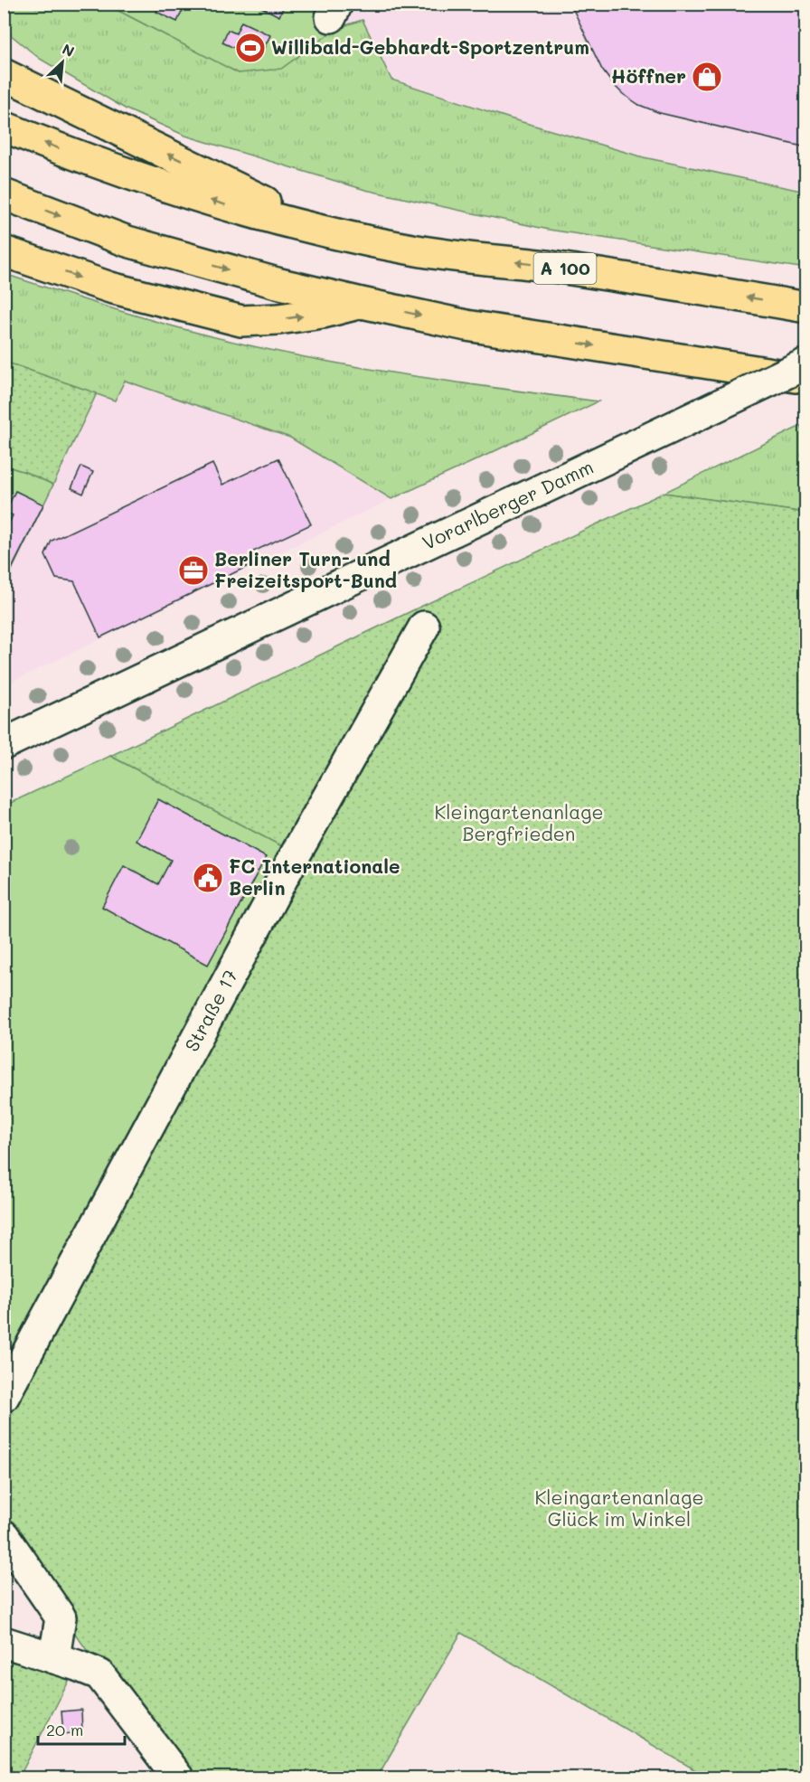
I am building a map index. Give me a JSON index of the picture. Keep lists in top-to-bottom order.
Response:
{
  "streets": {
    "highway": ["A 100"],
    "street": ["Vorarlberger Damm", "Straße 17"]
  },
  "parks": ["Kleingartenanlage Bergfrieden", "Kleingartenanlage Glück im Winkel"],
  "places": {
    "sports": ["Willibald-Gebhardt-Sportzentrum"],
    "shop": ["Höffner"],
    "office": ["Berliner Turn- und Freizeitsport-Bund"],
    "public building": ["FC Internationale Berlin"]
  },
  "scale_bar": "20 m",
  "north": "top right"
}
